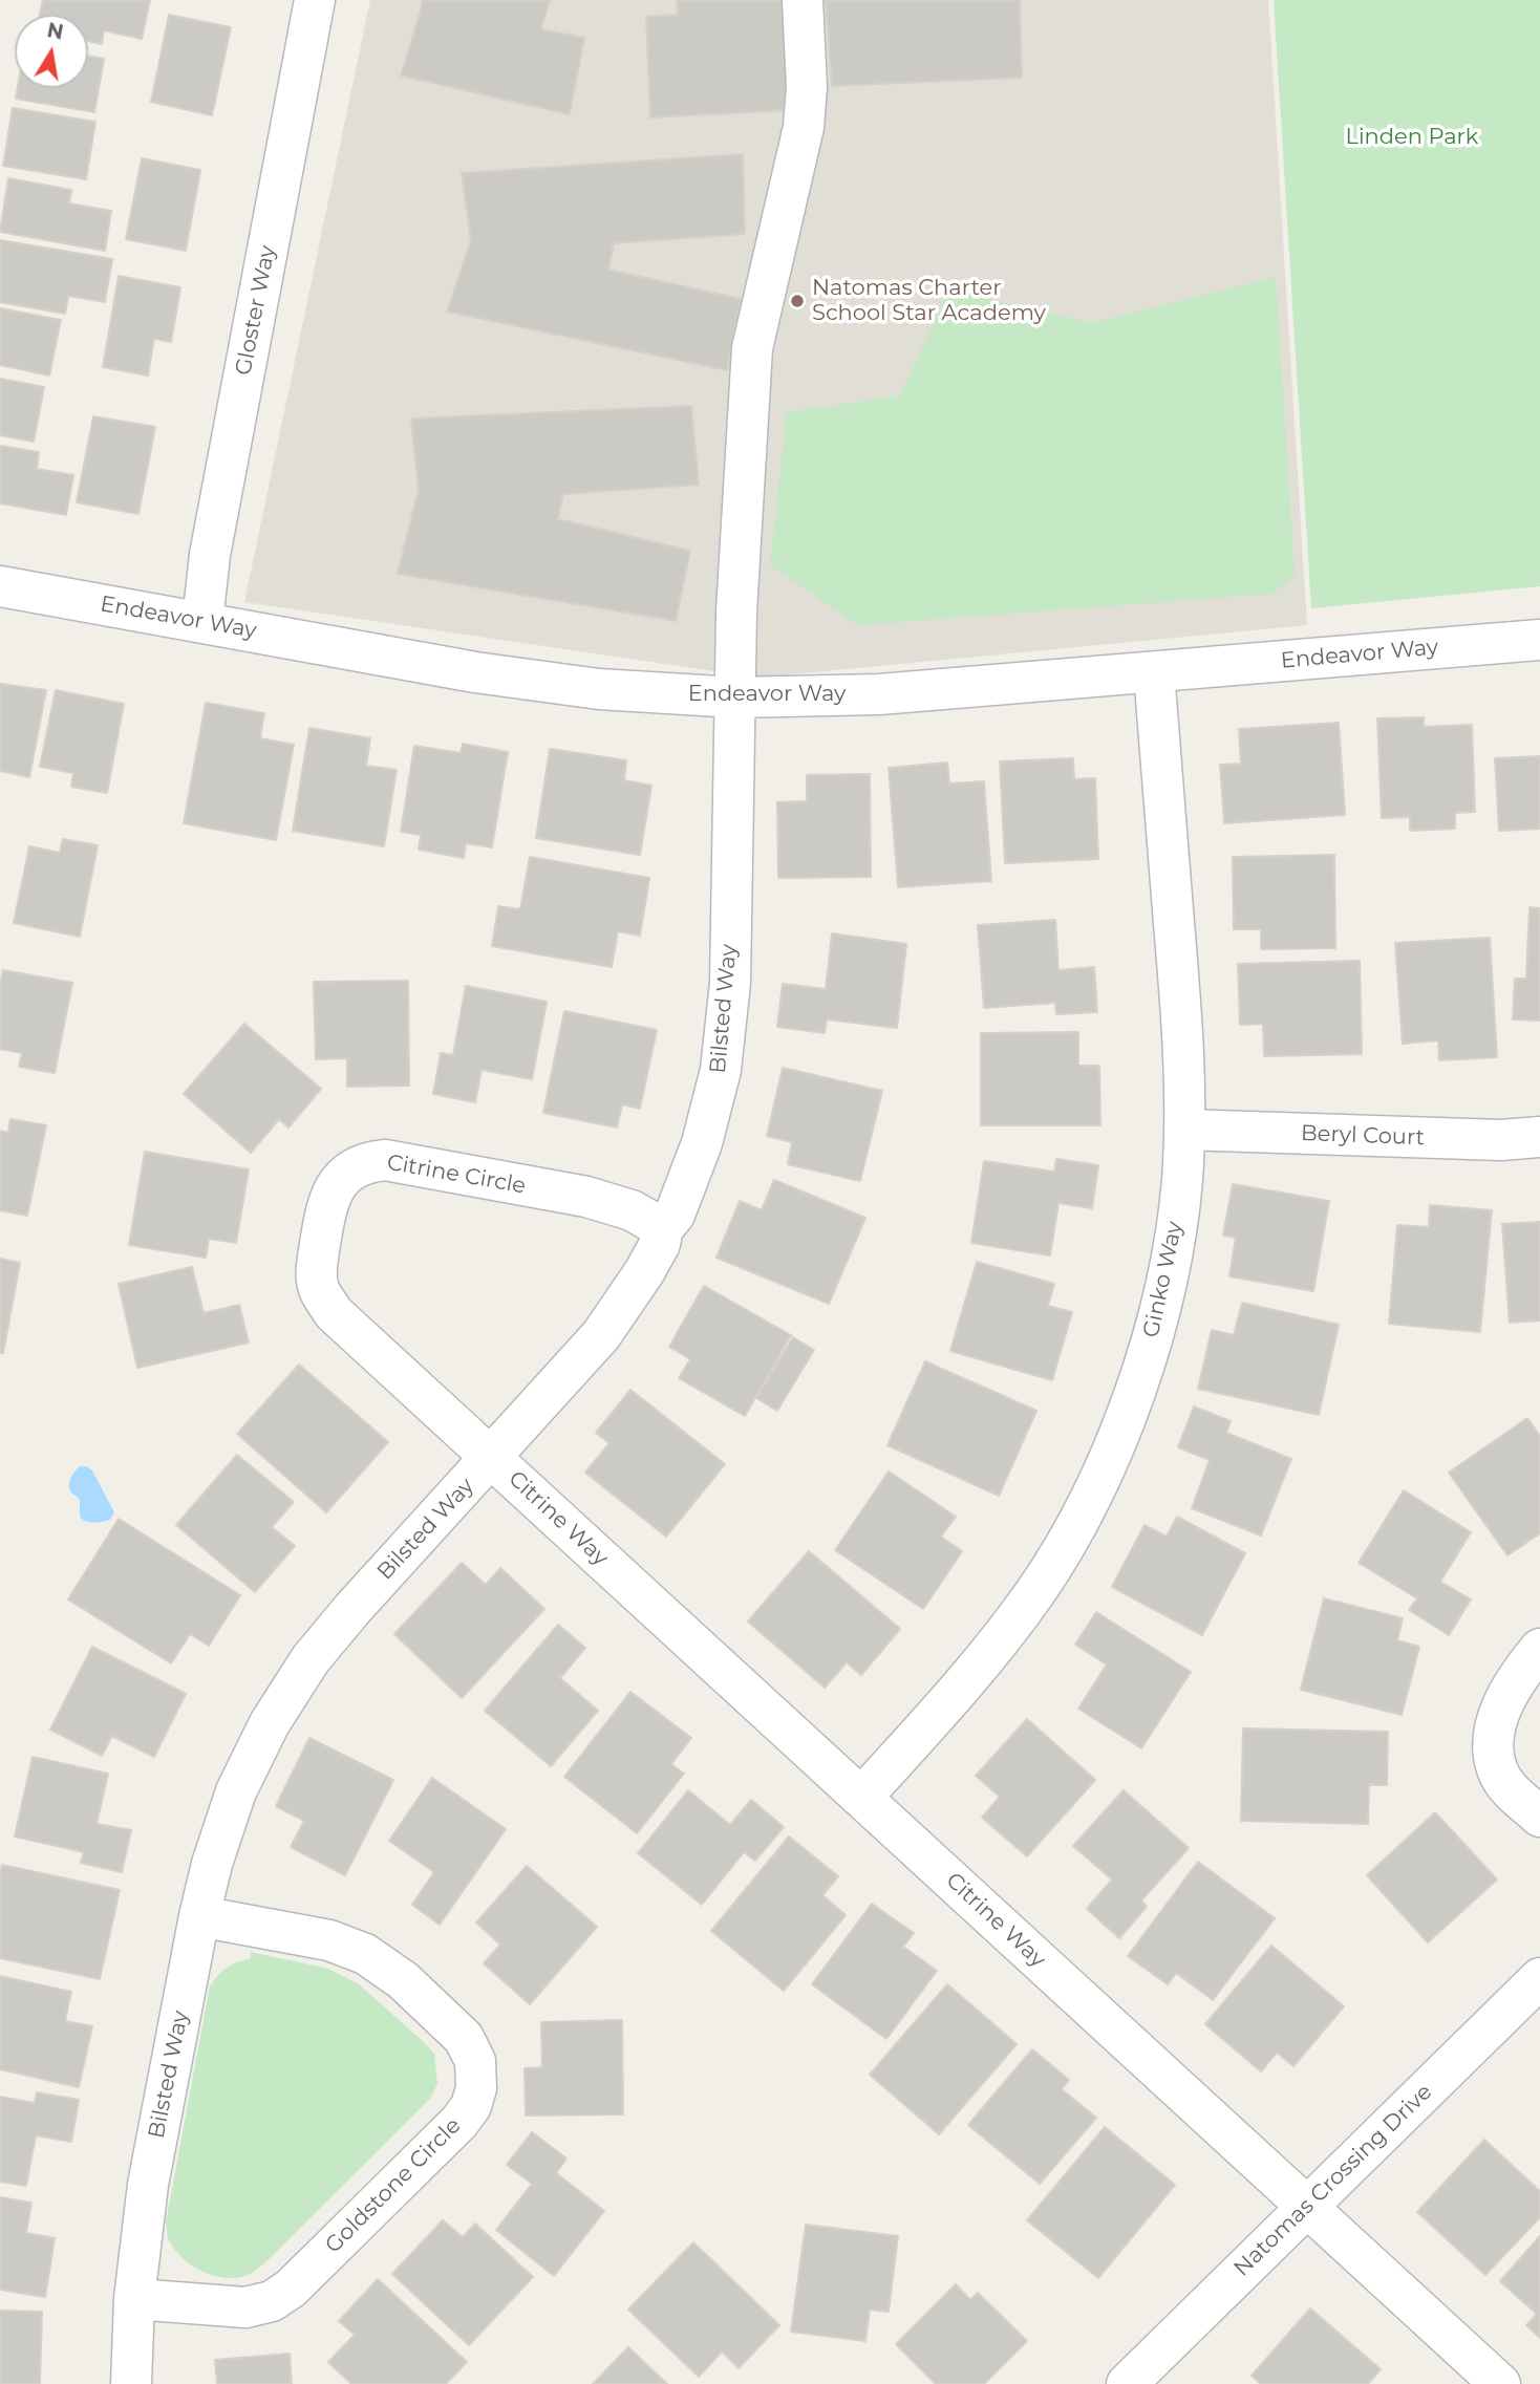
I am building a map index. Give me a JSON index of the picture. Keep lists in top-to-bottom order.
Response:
{
  "streets": {
    "street": [
      "Gloster Way",
      "Endeavor Way",
      "Bilsted Way",
      "Beryl Court",
      "Citrine Circle",
      "Ginko Way",
      "Citrine Way",
      "Natomas Crossing Drive",
      "Goldstone Circle"
    ]
  },
  "crossings": [
    ["Gloster Way", "Endeavor Way"],
    ["Endeavor Way", "Bilsted Way"],
    ["Endeavor Way", "Ginko Way"],
    ["Bilsted Way", "Citrine Circle"],
    ["Bilsted Way", "Citrine Way"],
    ["Bilsted Way", "Goldstone Circle"],
    ["Beryl Court", "Ginko Way"],
    ["Citrine Circle", "Citrine Way"],
    ["Ginko Way", "Citrine Way"],
    ["Citrine Way", "Natomas Crossing Drive"]
  ],
  "parks": ["Linden Park"],
  "places": ["Natomas Charter School Star Academy"],
  "north": "top"
}
